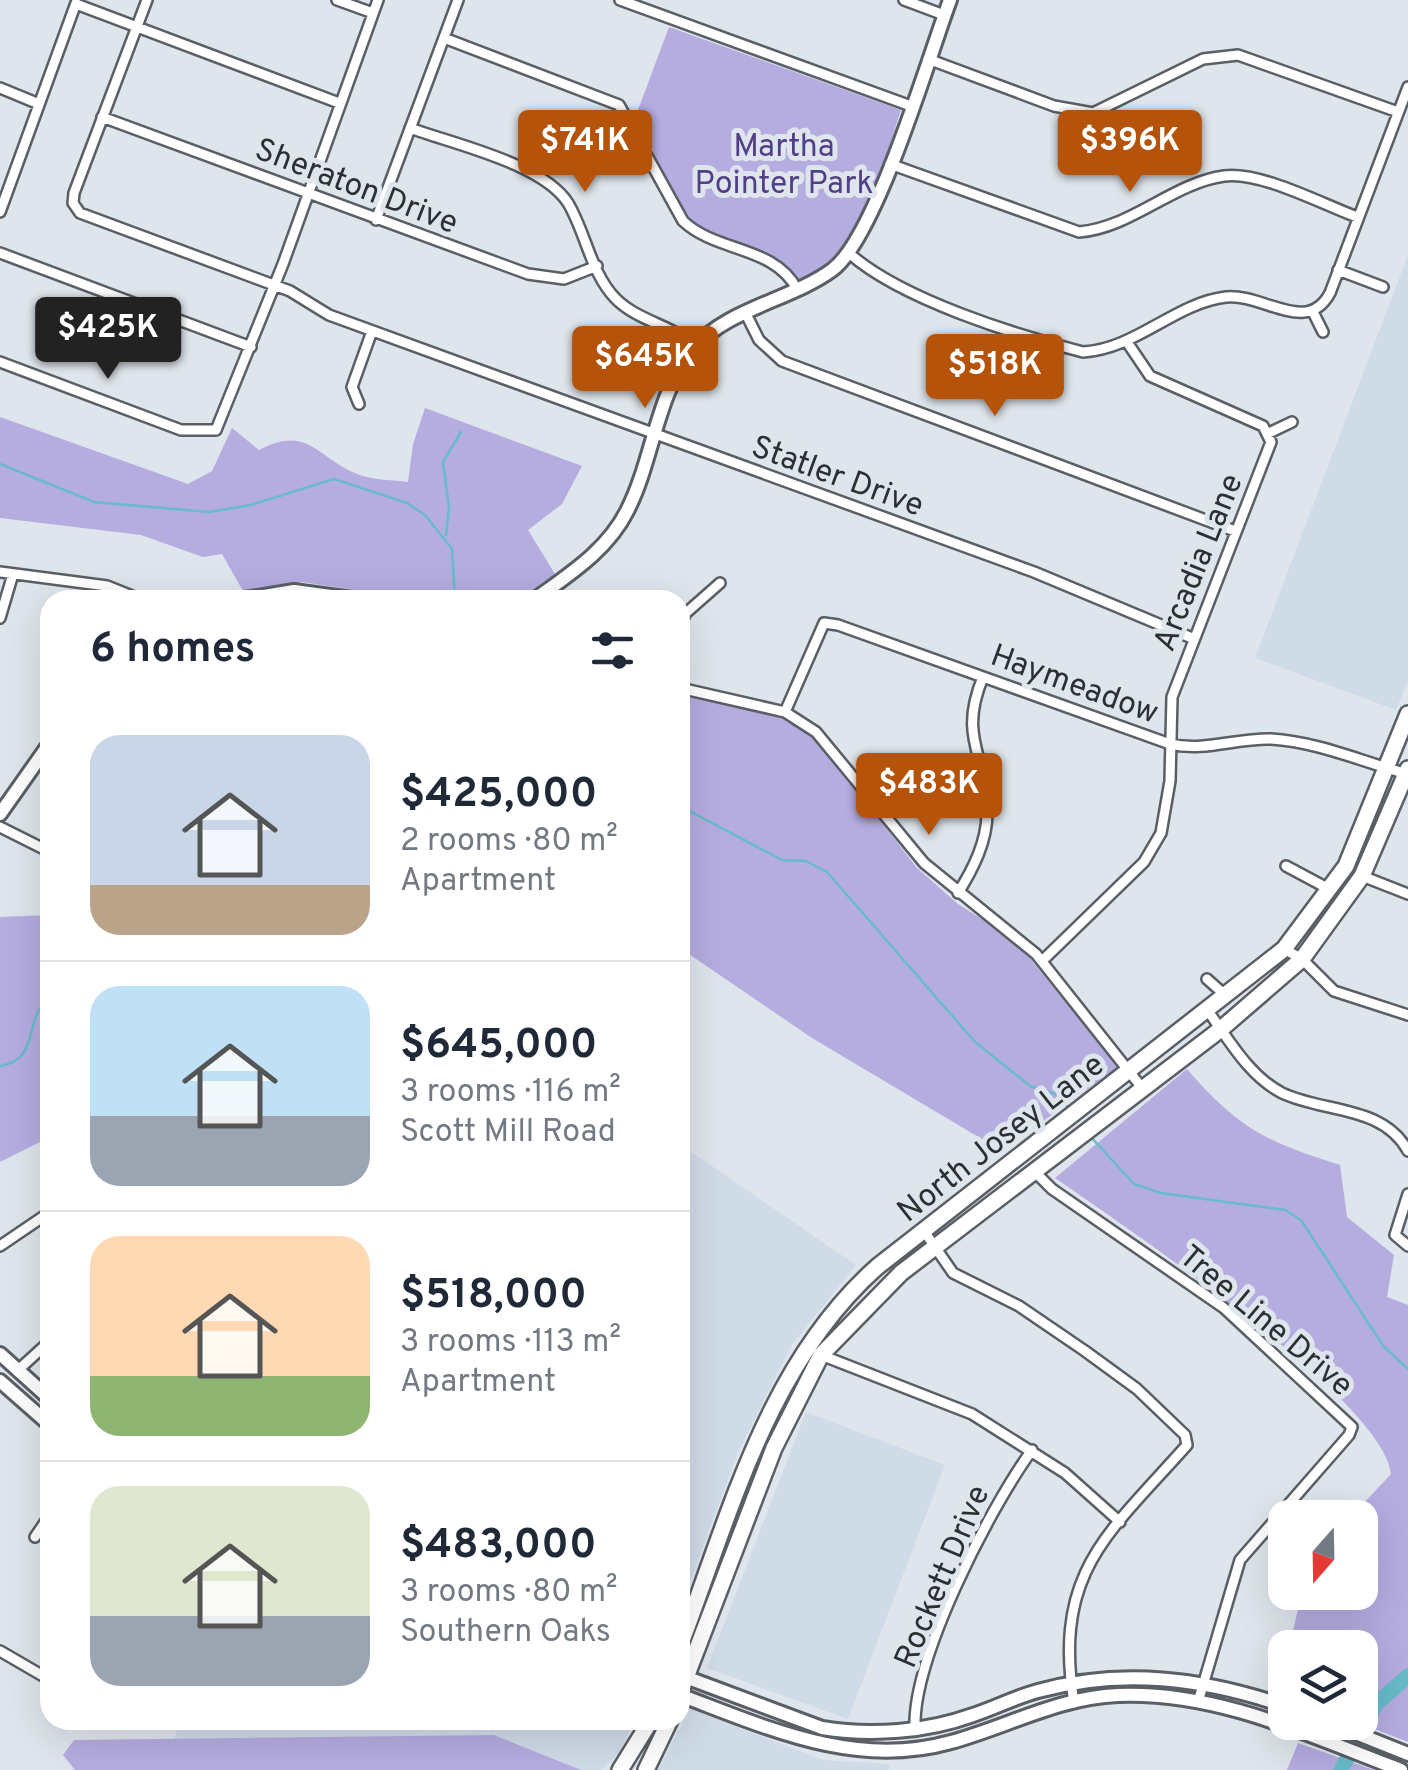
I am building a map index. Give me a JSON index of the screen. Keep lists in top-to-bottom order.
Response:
{
  "streets": {
    "main road": ["North Josey Lane"],
    "street": [
      "Sheraton Drive",
      "Statler Drive",
      "Arcadia Lane",
      "Haymeadow",
      "Tree Line Drive",
      "Rockett Drive"
    ]
  },
  "crossings": [
    ["Sheraton Drive", "Statler Drive"],
    ["Statler Drive", "Arcadia Lane"],
    ["Arcadia Lane", "Haymeadow"],
    ["Haymeadow", "North Josey Lane"],
    ["North Josey Lane", "Tree Line Drive"]
  ],
  "parks": ["Martha Pointer Park"],
  "north": "bottom",
  "page": {
    "price": [
      "$741K",
      "$396K",
      "$425K",
      "$645K",
      "$518K",
      "$483K"
    ],
    "heading": "6 homes",
    "list": [
      {
        "name": "$425,000",
        "note": "2 rooms · 80 m² · Apartment"
      },
      {
        "name": "$645,000",
        "note": "3 rooms · 116 m² · Scott Mill Road"
      },
      {
        "name": "$518,000",
        "note": "3 rooms · 113 m² · Apartment"
      },
      {
        "name": "$483,000",
        "note": "3 rooms · 80 m² · Southern Oaks"
      }
    ]
  }
}
